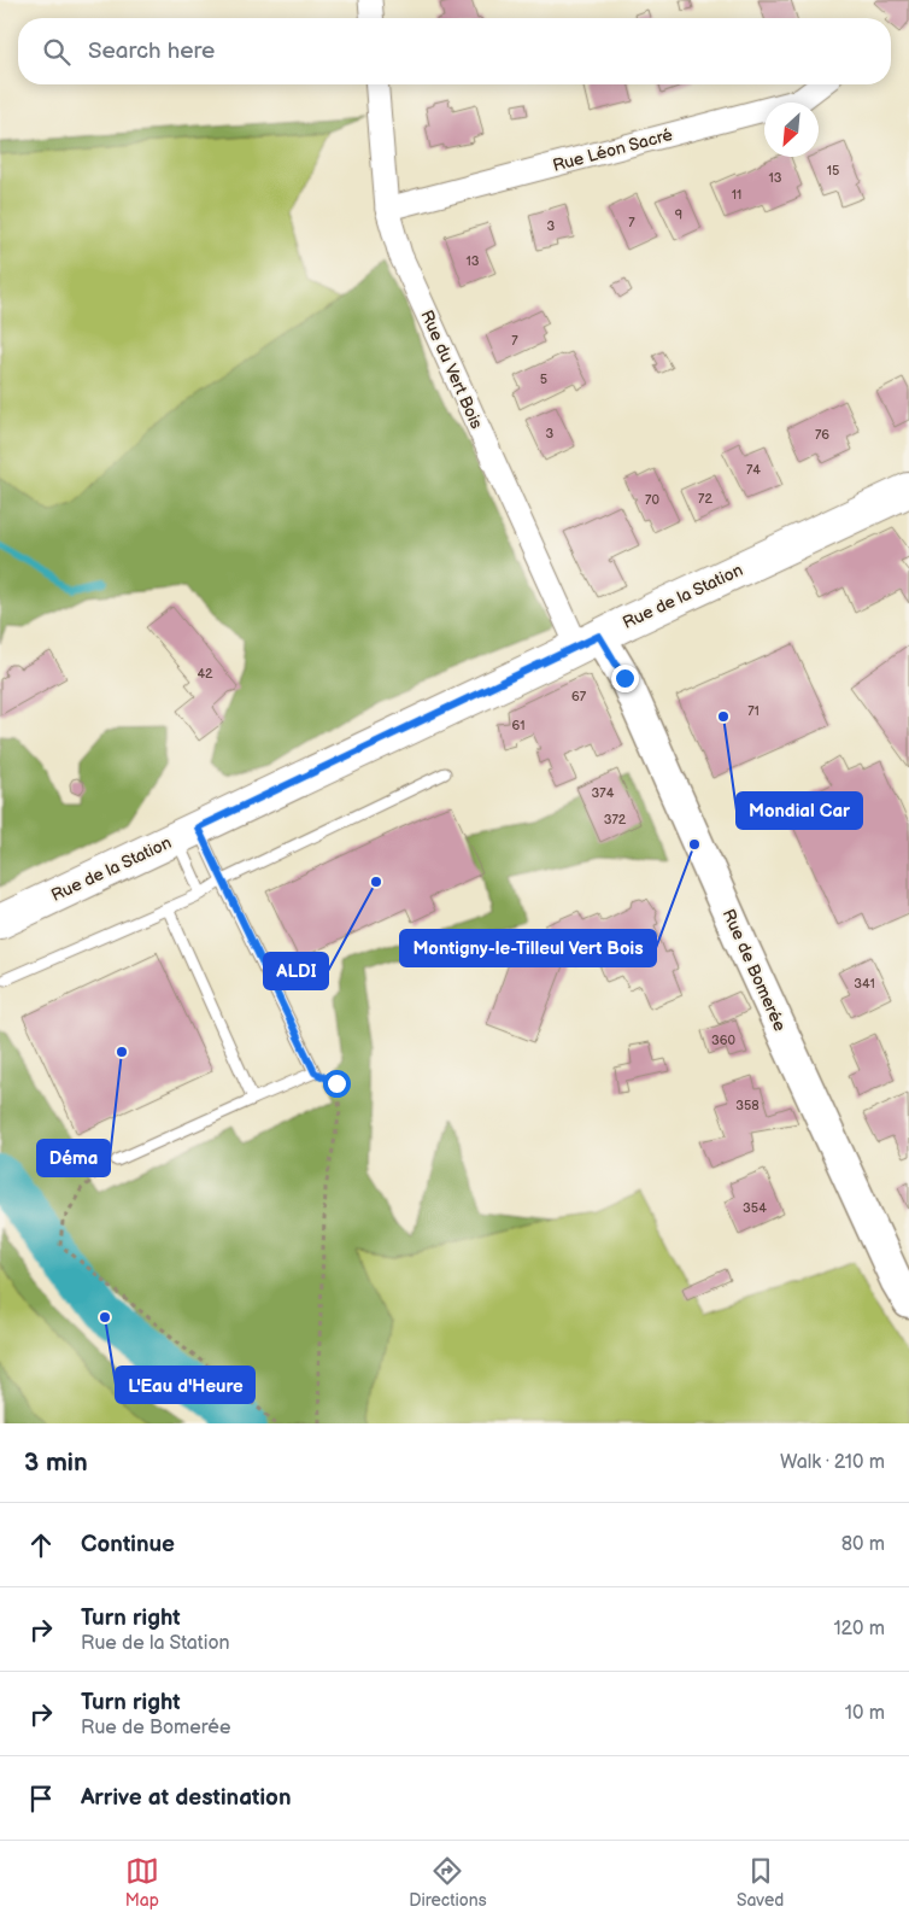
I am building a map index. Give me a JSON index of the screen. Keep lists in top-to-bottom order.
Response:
{
  "streets": {
    "main road": ["Rue de la Station", "Rue de Bomerée"],
    "street": ["Rue Léon Sacré", "Rue du Vert Bois"]
  },
  "crossings": [
    ["Rue Léon Sacré", "Rue du Vert Bois"],
    ["Rue du Vert Bois", "Rue de la Station"],
    ["Rue du Vert Bois", "Rue de Bomerée"],
    ["Rue de la Station", "Rue de Bomerée"]
  ],
  "places": [
    "Mondial Car",
    "Montigny-le-Tilleul Vert Bois",
    "ALDI",
    "Déma",
    "L'Eau d'Heure"
  ],
  "house_numbers": [
    "15",
    "13",
    "11",
    "9",
    "7",
    "3",
    "13",
    "7",
    "5",
    "3",
    "76",
    "74",
    "72",
    "70",
    "42",
    "67",
    "71",
    "61",
    "374",
    "372",
    "341",
    "360",
    "358",
    "354"
  ],
  "north": "bottom left",
  "page": {
    "search": "Search here",
    "heading": ["3 min", "Walk · 210 m"],
    "list": [
      ["Continue", "80 m"],
      ["Turn right", "Rue de la Station", "120 m"],
      ["Turn right", "Rue de Bomerée", "10 m"],
      "Arrive at destination"
    ],
    "nav": ["Map", "Directions", "Saved"]
  }
}
